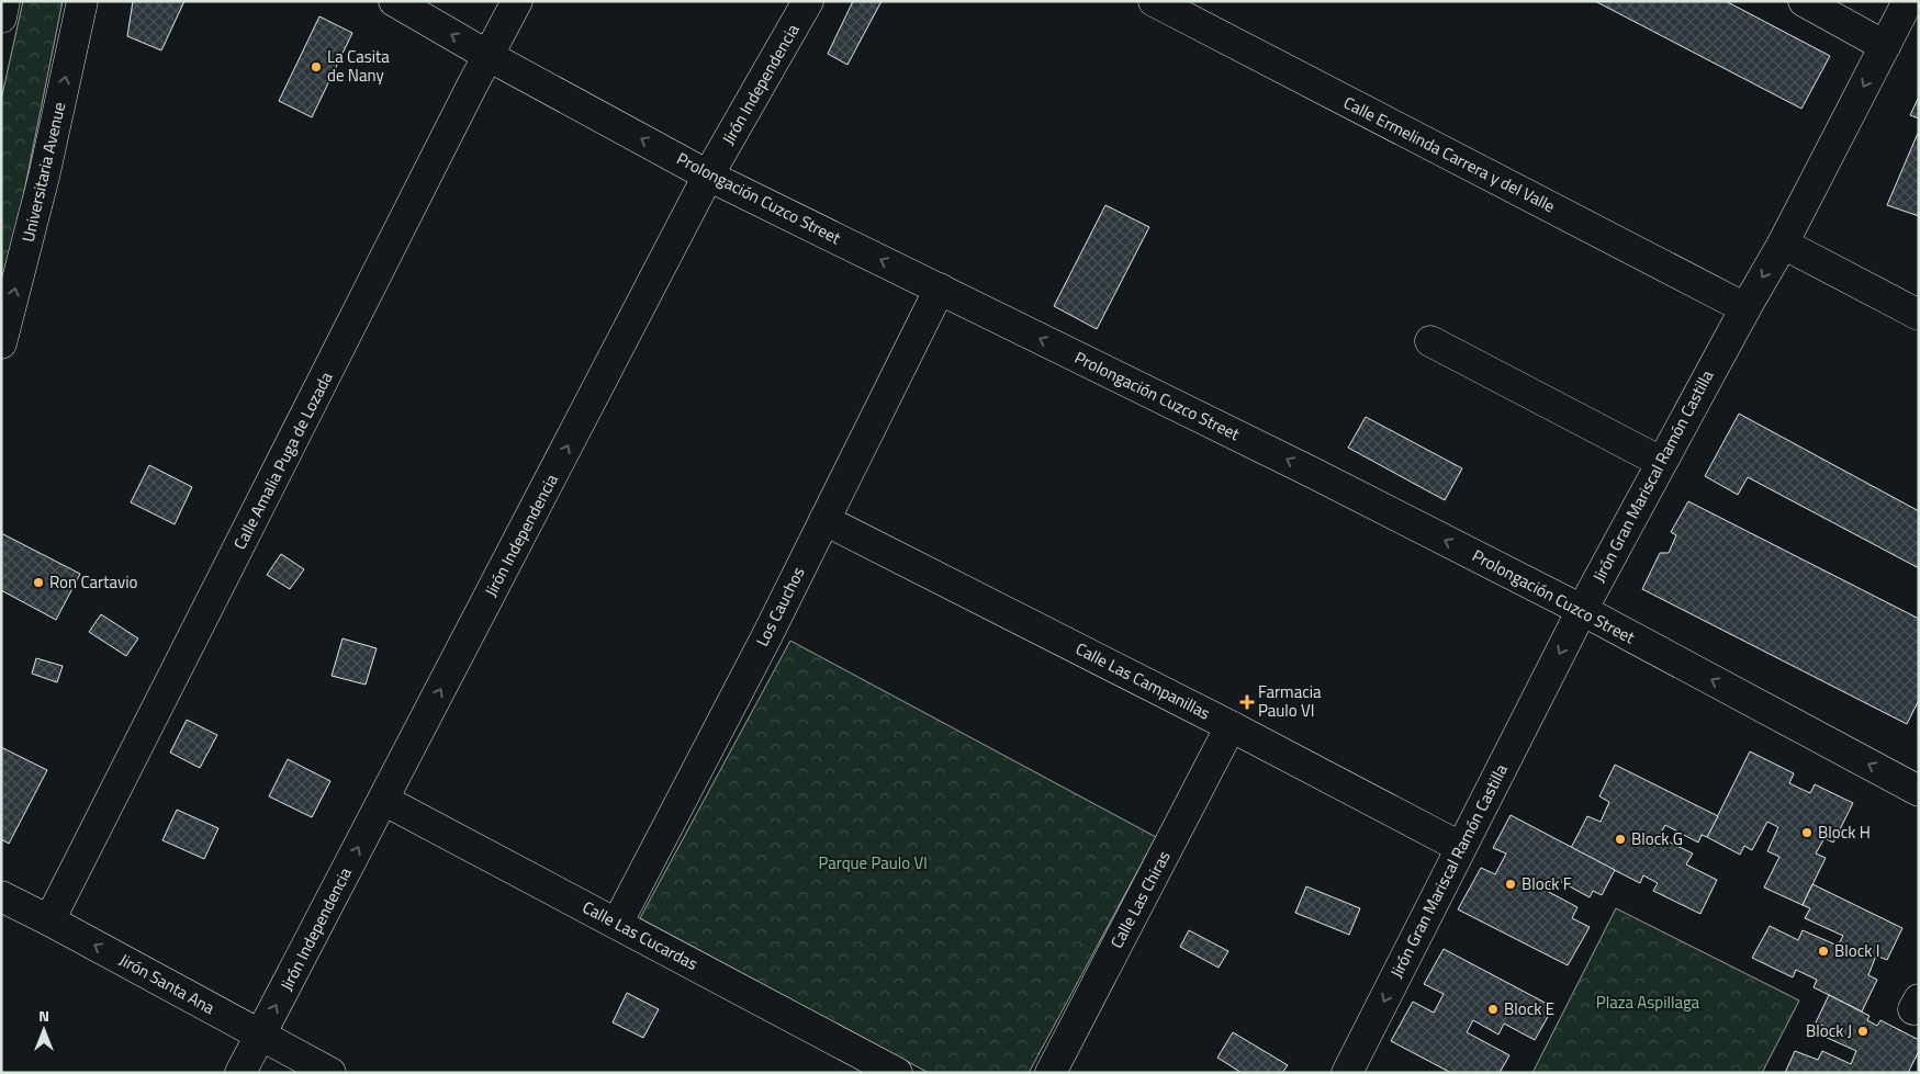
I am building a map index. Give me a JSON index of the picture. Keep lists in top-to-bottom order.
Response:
{
  "streets": {
    "street": [
      "Jirón Independencia",
      "Calle Ermelinda Carrera y del Valle",
      "Universitaria Avenue",
      "Prolongación Cuzco Street",
      "Calle Amalia Puga de Lozada",
      "Jirón Gran Mariscal Ramón Castilla",
      "Los Cauchos",
      "Calle Las Campanillas",
      "Calle Las Chiras",
      "Calle Las Cucardas",
      "Jirón Santa Ana"
    ]
  },
  "crossings": [
    ["Jirón Independencia", "Prolongación Cuzco Street"],
    ["Jirón Independencia", "Calle Las Cucardas"],
    ["Jirón Independencia", "Jirón Santa Ana"],
    ["Calle Ermelinda Carrera y del Valle", "Jirón Gran Mariscal Ramón Castilla"],
    ["Prolongación Cuzco Street", "Calle Amalia Puga de Lozada"],
    ["Prolongación Cuzco Street", "Jirón Gran Mariscal Ramón Castilla"],
    ["Prolongación Cuzco Street", "Los Cauchos"],
    ["Calle Amalia Puga de Lozada", "Jirón Santa Ana"],
    ["Jirón Gran Mariscal Ramón Castilla", "Calle Las Campanillas"],
    ["Los Cauchos", "Calle Las Campanillas"],
    ["Los Cauchos", "Calle Las Cucardas"],
    ["Calle Las Campanillas", "Calle Las Chiras"]
  ],
  "one_way": [
    "Jirón Independencia",
    "Universitaria Avenue",
    "Prolongación Cuzco Street",
    "Jirón Gran Mariscal Ramón Castilla",
    "Jirón Santa Ana"
  ],
  "parks": ["Parque Paulo Vl", "Plaza Aspillaga"],
  "places": {
    "other": [
      "La Casita de Nany",
      "Ron Cartavio",
      "Block H",
      "Block G",
      "Block F",
      "Block I",
      "Block E",
      "Block J"
    ],
    "health": ["Farmacia Paulo VI"]
  },
  "north": "top"
}
